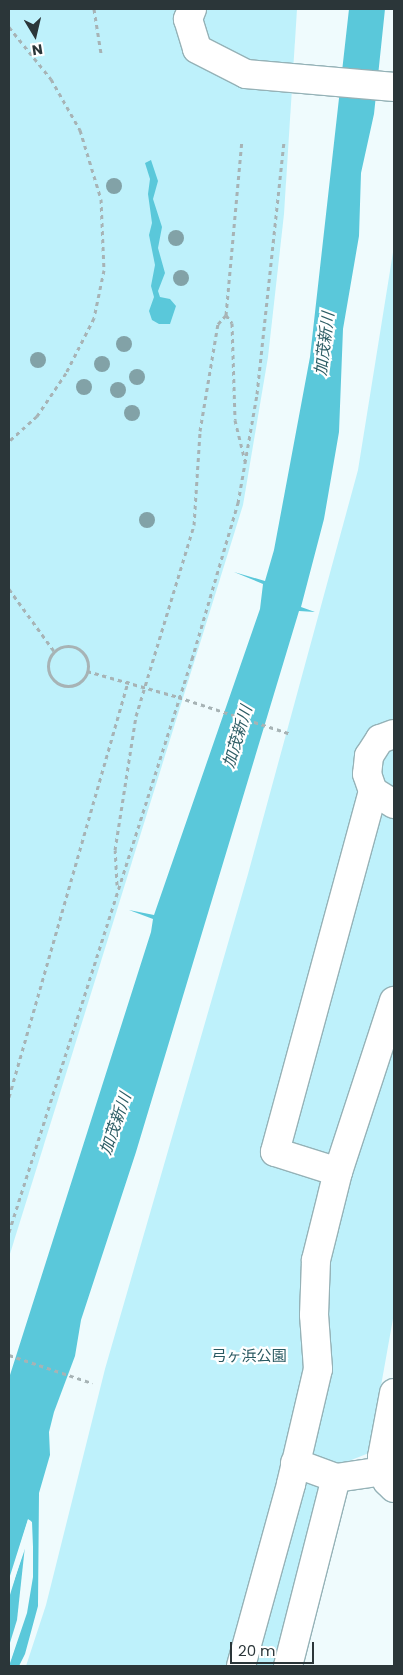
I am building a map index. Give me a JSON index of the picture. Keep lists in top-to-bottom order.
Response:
{
  "water": ["加茂新川"],
  "parks": ["弓ヶ浜公園"],
  "scale_bar": "20 m",
  "north": "bottom"
}
